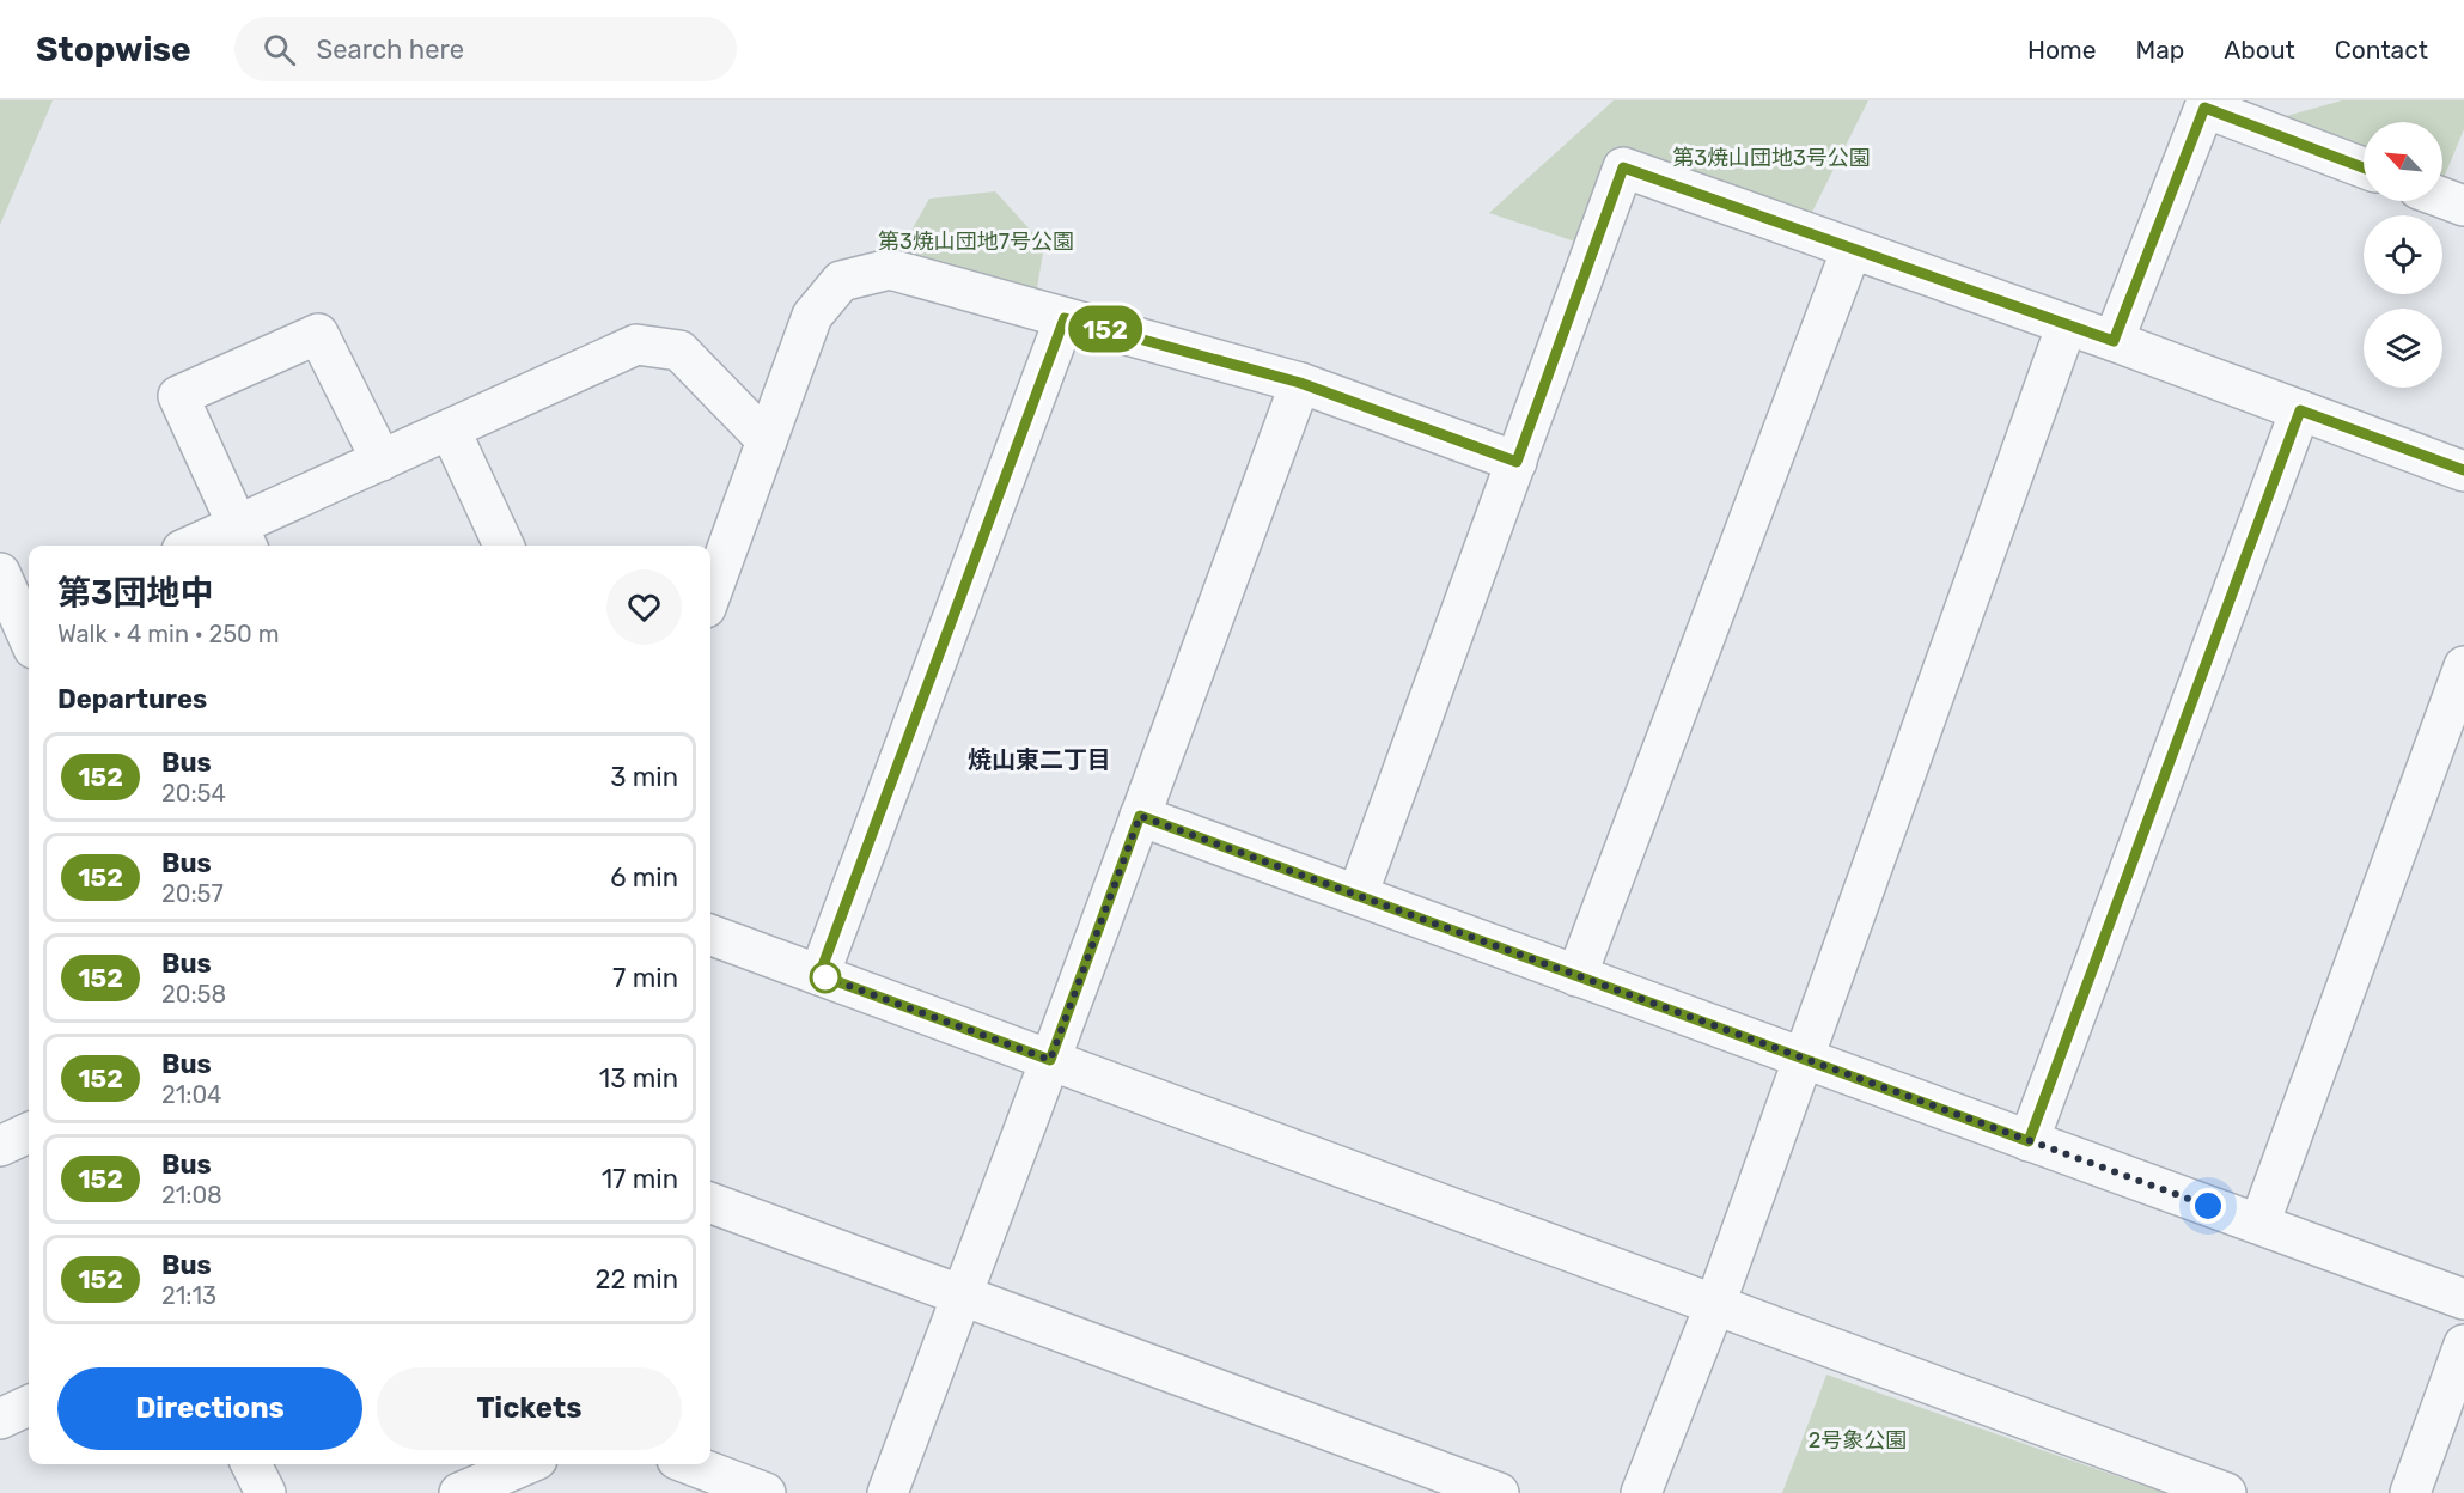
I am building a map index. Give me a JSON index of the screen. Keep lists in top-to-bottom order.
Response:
{
  "districts": ["焼山東二丁目"],
  "parks": ["第3焼山団地3号公園", "第3焼山団地7号公園", "2号象公園"],
  "lines": ["bus line 152"],
  "north": "top left",
  "page": {
    "header": "Stopwise",
    "search": "Search here",
    "nav": [
      "Home",
      "Map",
      "About",
      "Contact"
    ],
    "on_map": "152",
    "heading": [
      ["第3団地中", "Walk · 4 min · 250 m"],
      "Departures"
    ],
    "list": [
      {
        "mark": "152",
        "name": "Bus",
        "note": "20:54",
        "value": "3 min"
      },
      {
        "mark": "152",
        "name": "Bus",
        "note": "20:57",
        "value": "6 min"
      },
      {
        "mark": "152",
        "name": "Bus",
        "note": "20:58",
        "value": "7 min"
      },
      {
        "mark": "152",
        "name": "Bus",
        "note": "21:04",
        "value": "13 min"
      },
      {
        "mark": "152",
        "name": "Bus",
        "note": "21:08",
        "value": "17 min"
      },
      {
        "mark": "152",
        "name": "Bus",
        "note": "21:13",
        "value": "22 min"
      }
    ],
    "buttons": ["Directions", "Tickets"]
  }
}
